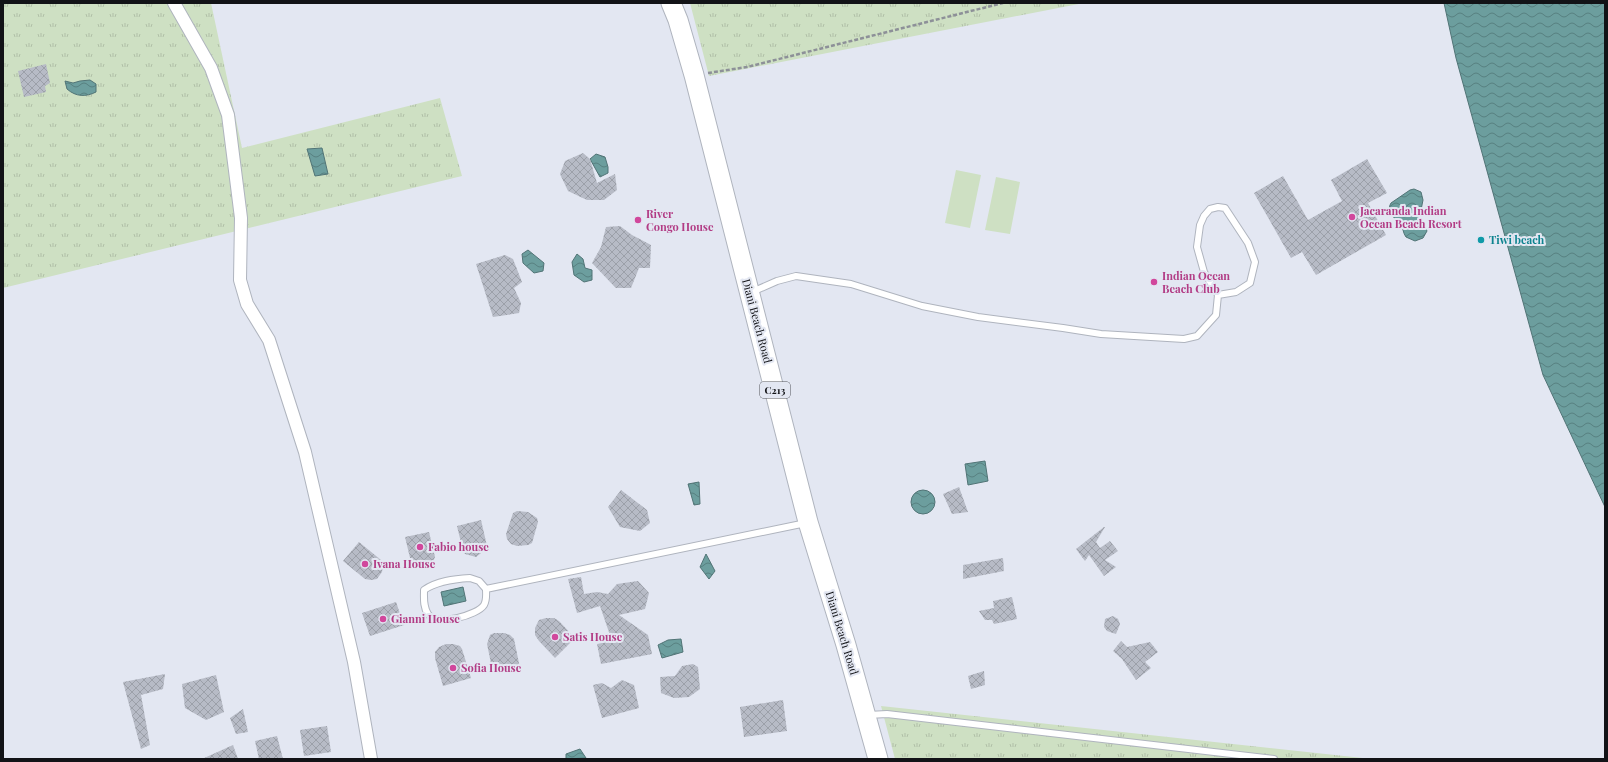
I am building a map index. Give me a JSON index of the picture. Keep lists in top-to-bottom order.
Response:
{
  "streets": {
    "main road": ["Diani Beach Road", "C213"]
  },
  "places": [
    "Jacaranda Indian Ocean Beach Resort",
    "River Congo House",
    "Tiwi beach",
    "Indian Ocean Beach Club",
    "Fabio house",
    "Ivana House",
    "Gianni House",
    "Satis House",
    "Sofia House"
  ]
}
